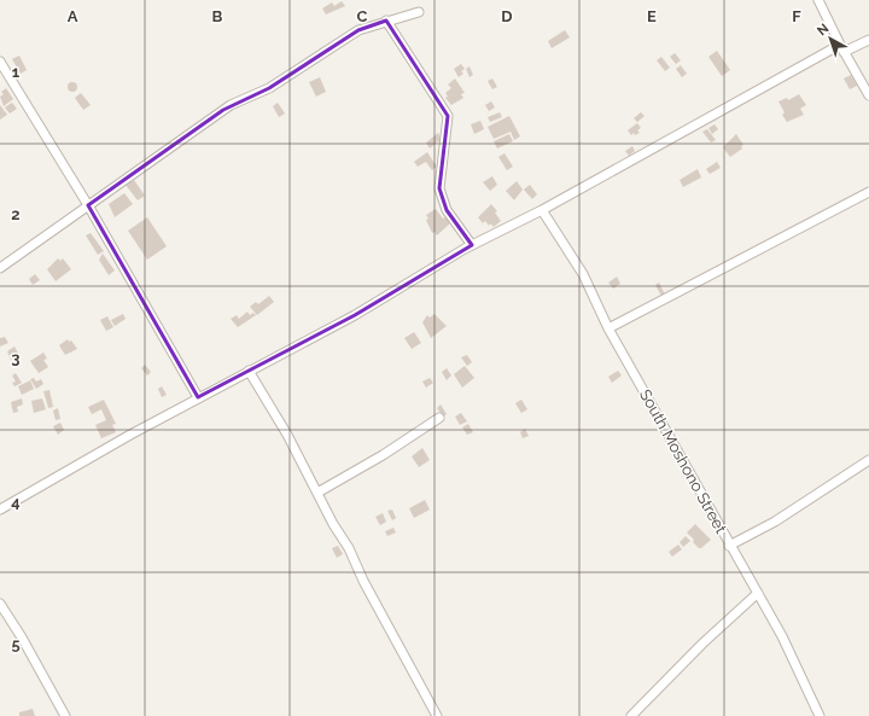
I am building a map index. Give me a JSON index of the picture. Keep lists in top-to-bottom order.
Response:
{
  "streets": {
    "street": ["South Moshono Street"]
  },
  "north": "top left",
  "grid": {
    "columns": [
      "A",
      "B",
      "C",
      "D",
      "E",
      "F"
    ],
    "rows": [
      "1",
      "2",
      "3",
      "4",
      "5"
    ]
  }
}
